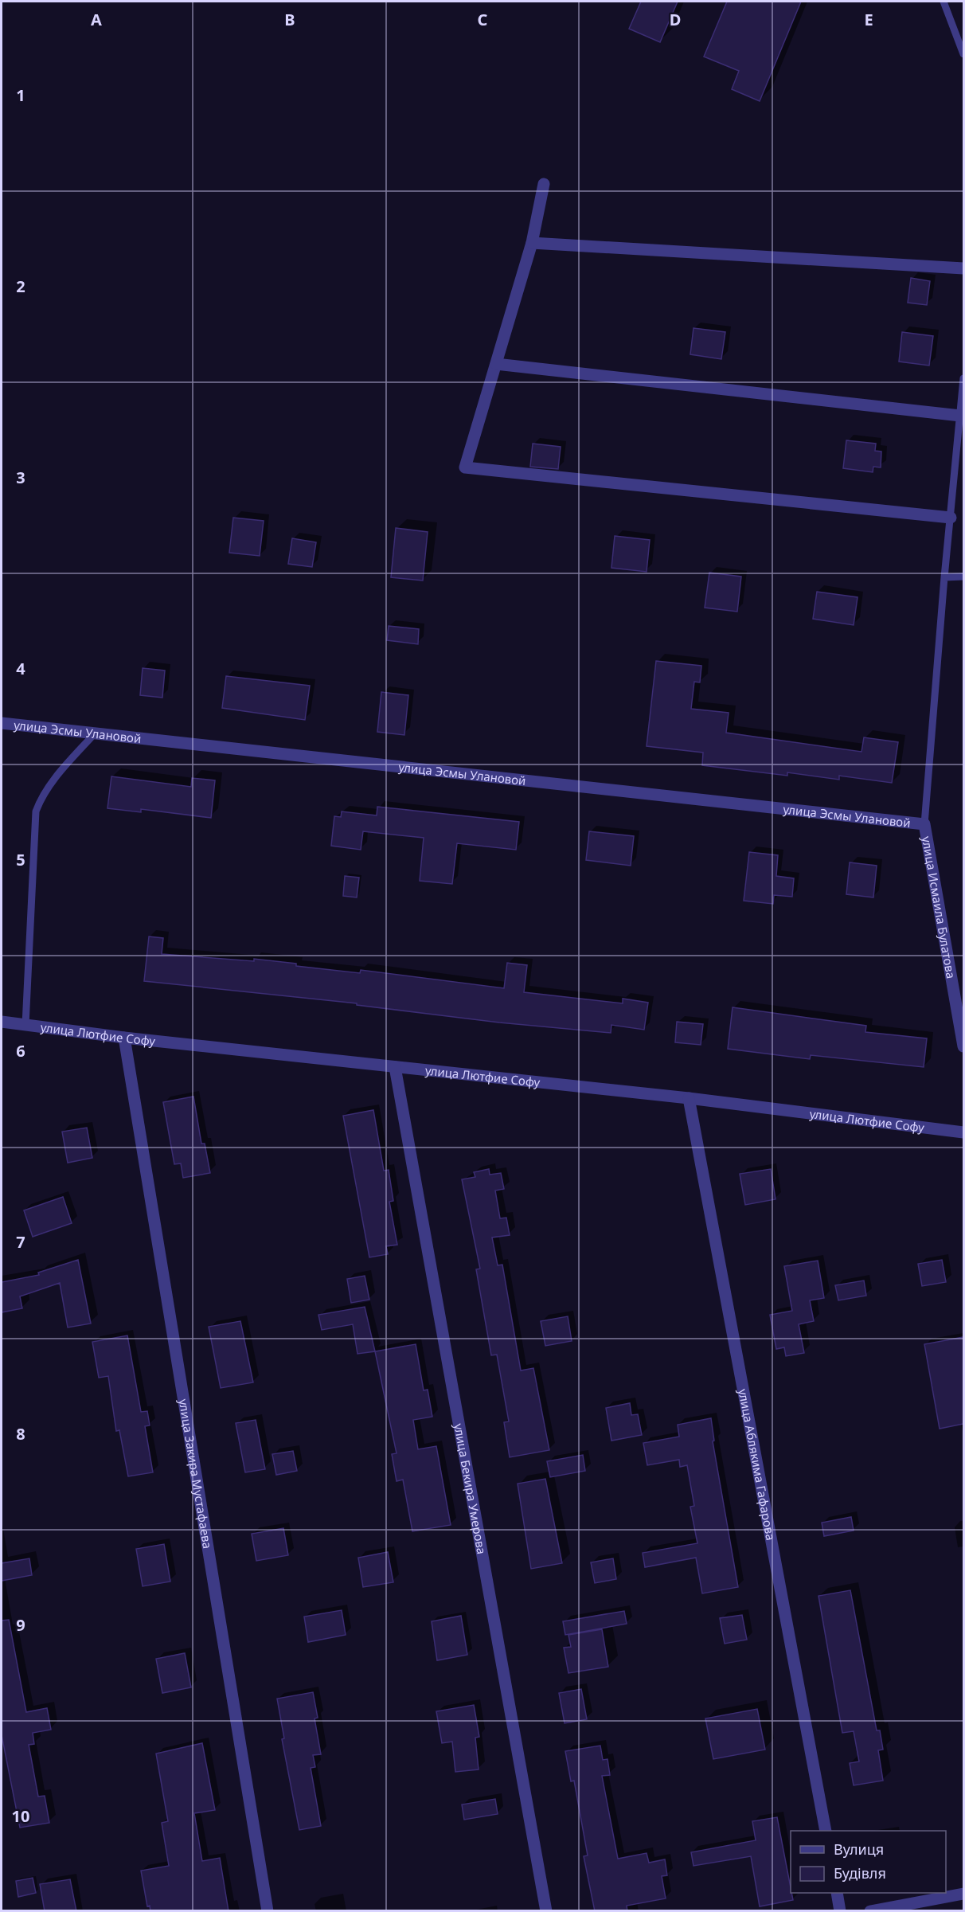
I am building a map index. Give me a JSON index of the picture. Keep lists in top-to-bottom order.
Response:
{
  "streets": {
    "street": [
      "улица Эсмы Улановой",
      "улица Исмаила Булатова",
      "улица Лютфие Софу",
      "улица Аблякима Гафарова",
      "улица Закира Мустафаева",
      "улица Бекира Умерова"
    ]
  },
  "crossings": [
    ["улица Эсмы Улановой", "улица Исмаила Булатова"],
    ["улица Лютфие Софу", "улица Аблякима Гафарова"],
    ["улица Лютфие Софу", "улица Закира Мустафаева"],
    ["улица Лютфие Софу", "улица Бекира Умерова"]
  ],
  "legend": ["Вулиця", "Будівля"],
  "grid": {
    "columns": [
      "A",
      "B",
      "C",
      "D",
      "E"
    ],
    "rows": [
      "1",
      "2",
      "3",
      "4",
      "5",
      "6",
      "7",
      "8",
      "9",
      "10"
    ]
  }
}
